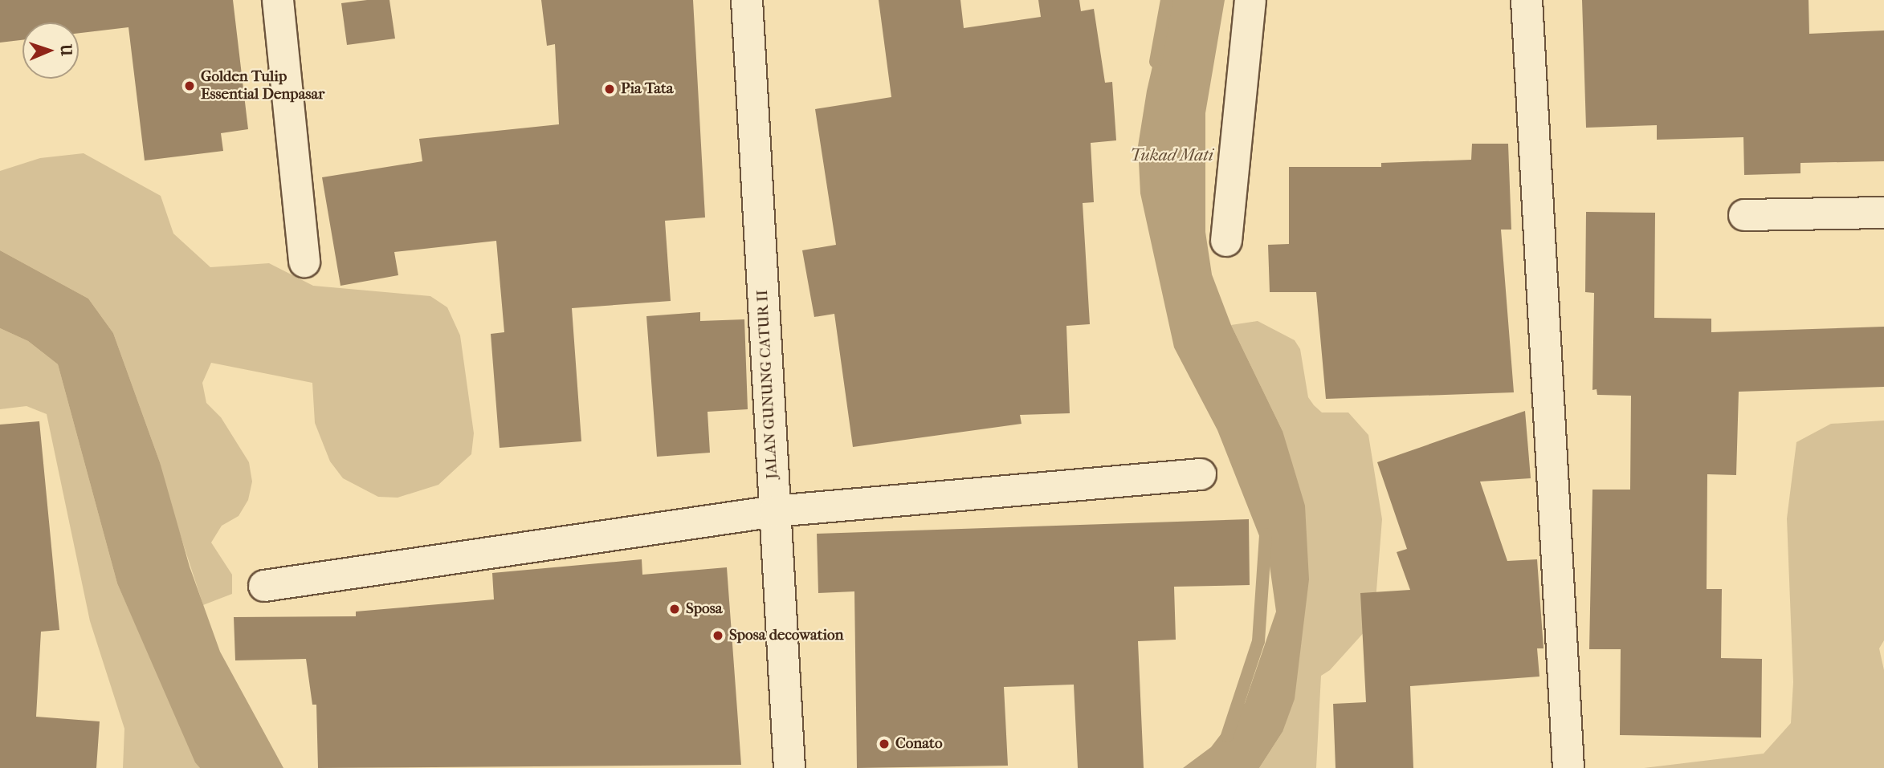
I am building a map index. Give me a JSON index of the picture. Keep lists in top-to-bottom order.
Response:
{
  "streets": {
    "street": ["JALAN GUNUNG CATUR II"]
  },
  "water": ["Tukad Mati"],
  "places": [
    "Golden Tulip Essential Denpasar",
    "Pia Tata",
    "Sposa",
    "Sposa decowation",
    "Conato"
  ],
  "north": "right"
}
